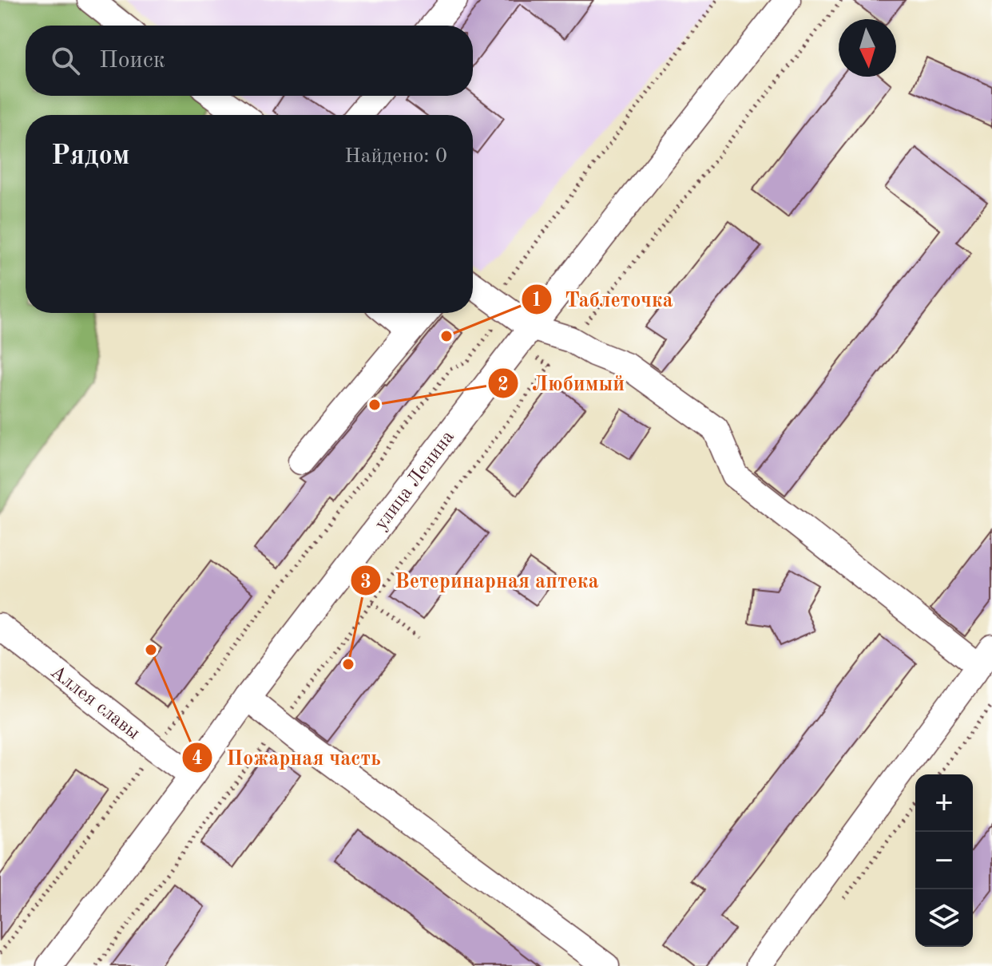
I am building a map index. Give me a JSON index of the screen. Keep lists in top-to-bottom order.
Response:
{
  "streets": {
    "street": ["улица Ленина", "Аллея славы"]
  },
  "crossings": [
    ["улица Ленина", "Аллея славы"]
  ],
  "places": [
    "Таблеточка",
    "Любимый",
    "Пожарная часть",
    "Ветеринарная аптека"
  ],
  "north": "bottom",
  "page": {
    "search": "Поиск",
    "heading": ["Рядом", "Найдено: 0"],
    "map_buttons": ["+", "−"]
  }
}
